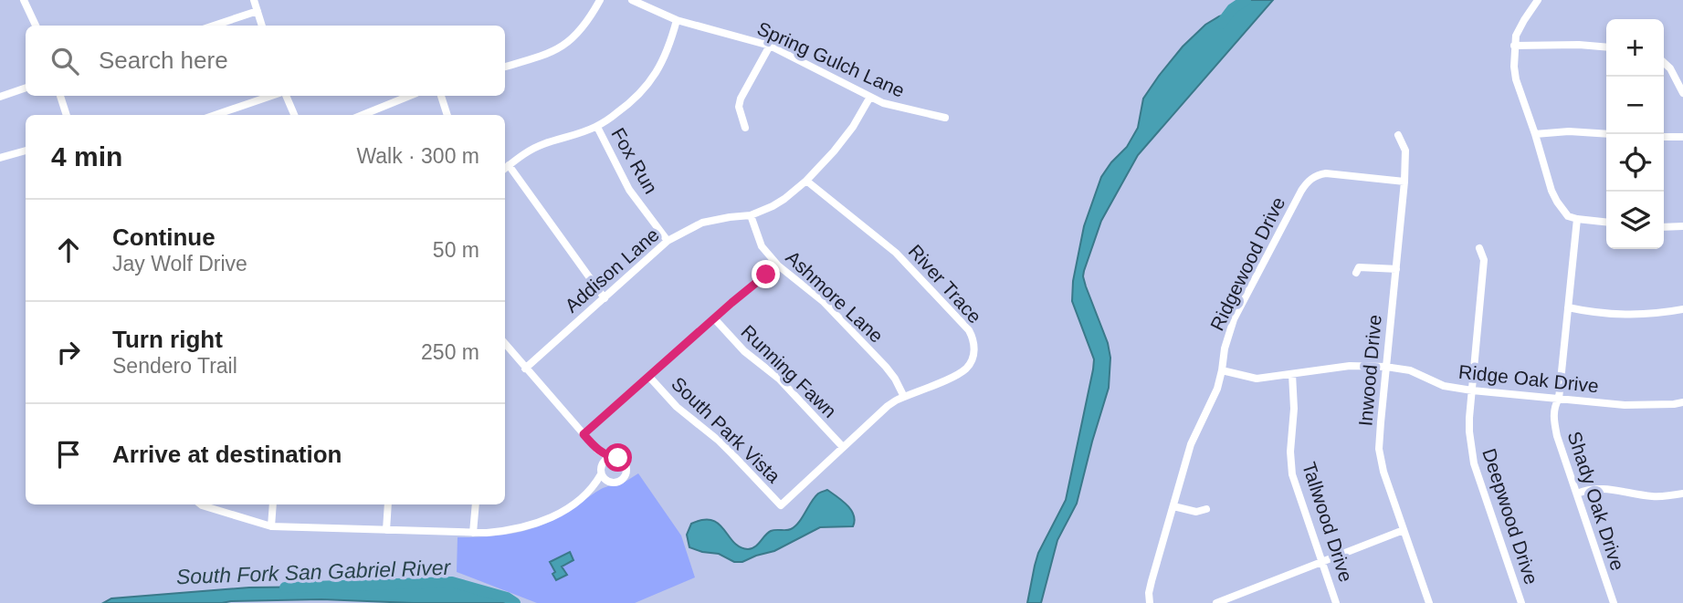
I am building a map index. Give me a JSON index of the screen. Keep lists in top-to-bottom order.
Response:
{
  "streets": {
    "street": [
      "Spring Gulch Lane",
      "Fox Run",
      "Ridgewood Drive",
      "Addison Lane",
      "River Trace",
      "Ashmore Lane",
      "Inwood Drive",
      "Running Fawn",
      "Ridge Oak Drive",
      "South Park Vista",
      "Shady Oak Drive",
      "Deepwood Drive",
      "Tallwood Drive"
    ]
  },
  "crossings": [
    ["Spring Gulch Lane", "Addison Lane"],
    ["Fox Run", "Addison Lane"],
    ["Ridgewood Drive", "Inwood Drive"],
    ["Ridgewood Drive", "Ridge Oak Drive"],
    ["Addison Lane", "River Trace"],
    ["Addison Lane", "Ashmore Lane"],
    ["River Trace", "Ashmore Lane"],
    ["River Trace", "Running Fawn"],
    ["River Trace", "South Park Vista"],
    ["Inwood Drive", "Ridge Oak Drive"],
    ["Ridge Oak Drive", "Shady Oak Drive"],
    ["Ridge Oak Drive", "Deepwood Drive"],
    ["Ridge Oak Drive", "Tallwood Drive"]
  ],
  "water": ["South Fork San Gabriel River"],
  "page": {
    "map_buttons": ["+", "−"],
    "search": "Search here",
    "heading": ["4 min", "Walk · 300 m"],
    "list": [
      ["Continue", "Jay Wolf Drive", "50 m"],
      ["Turn right", "Sendero Trail", "250 m"],
      "Arrive at destination"
    ]
  }
}
